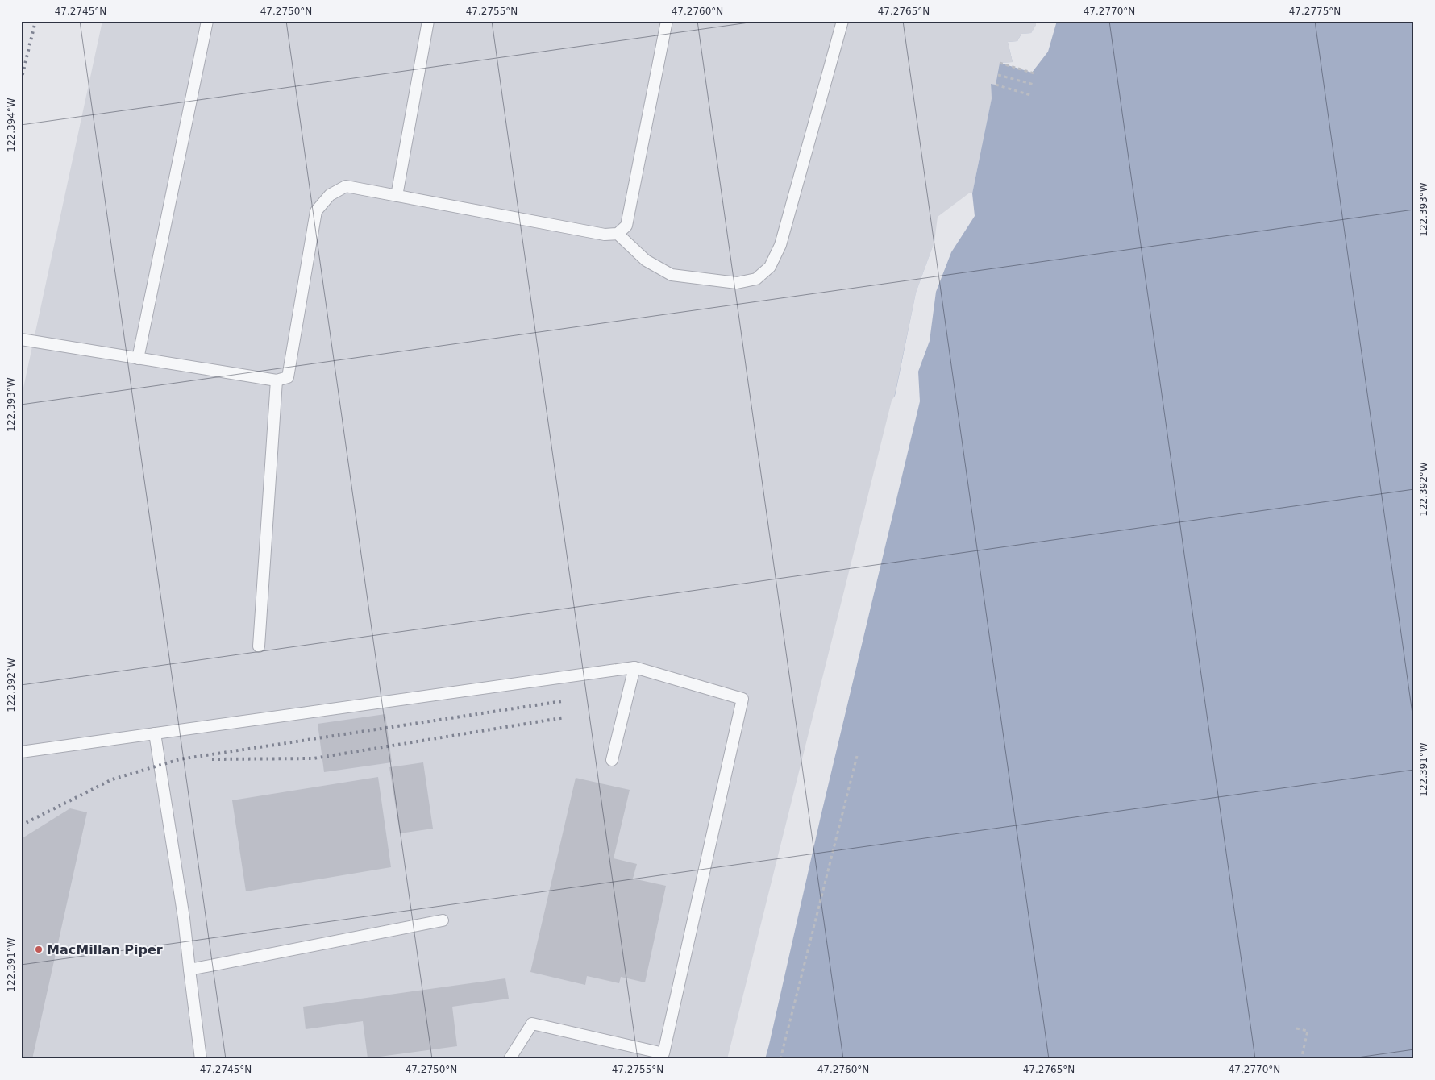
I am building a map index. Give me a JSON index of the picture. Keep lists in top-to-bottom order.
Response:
{
  "places": ["MacMillan Piper"],
  "coordinates": [
    "47.2745°N",
    "47.2750°N",
    "47.2755°N",
    "47.2760°N",
    "47.2765°N",
    "47.2770°N",
    "47.2775°N",
    "122.394°W",
    "122.393°W",
    "122.392°W",
    "122.391°W"
  ]
}
